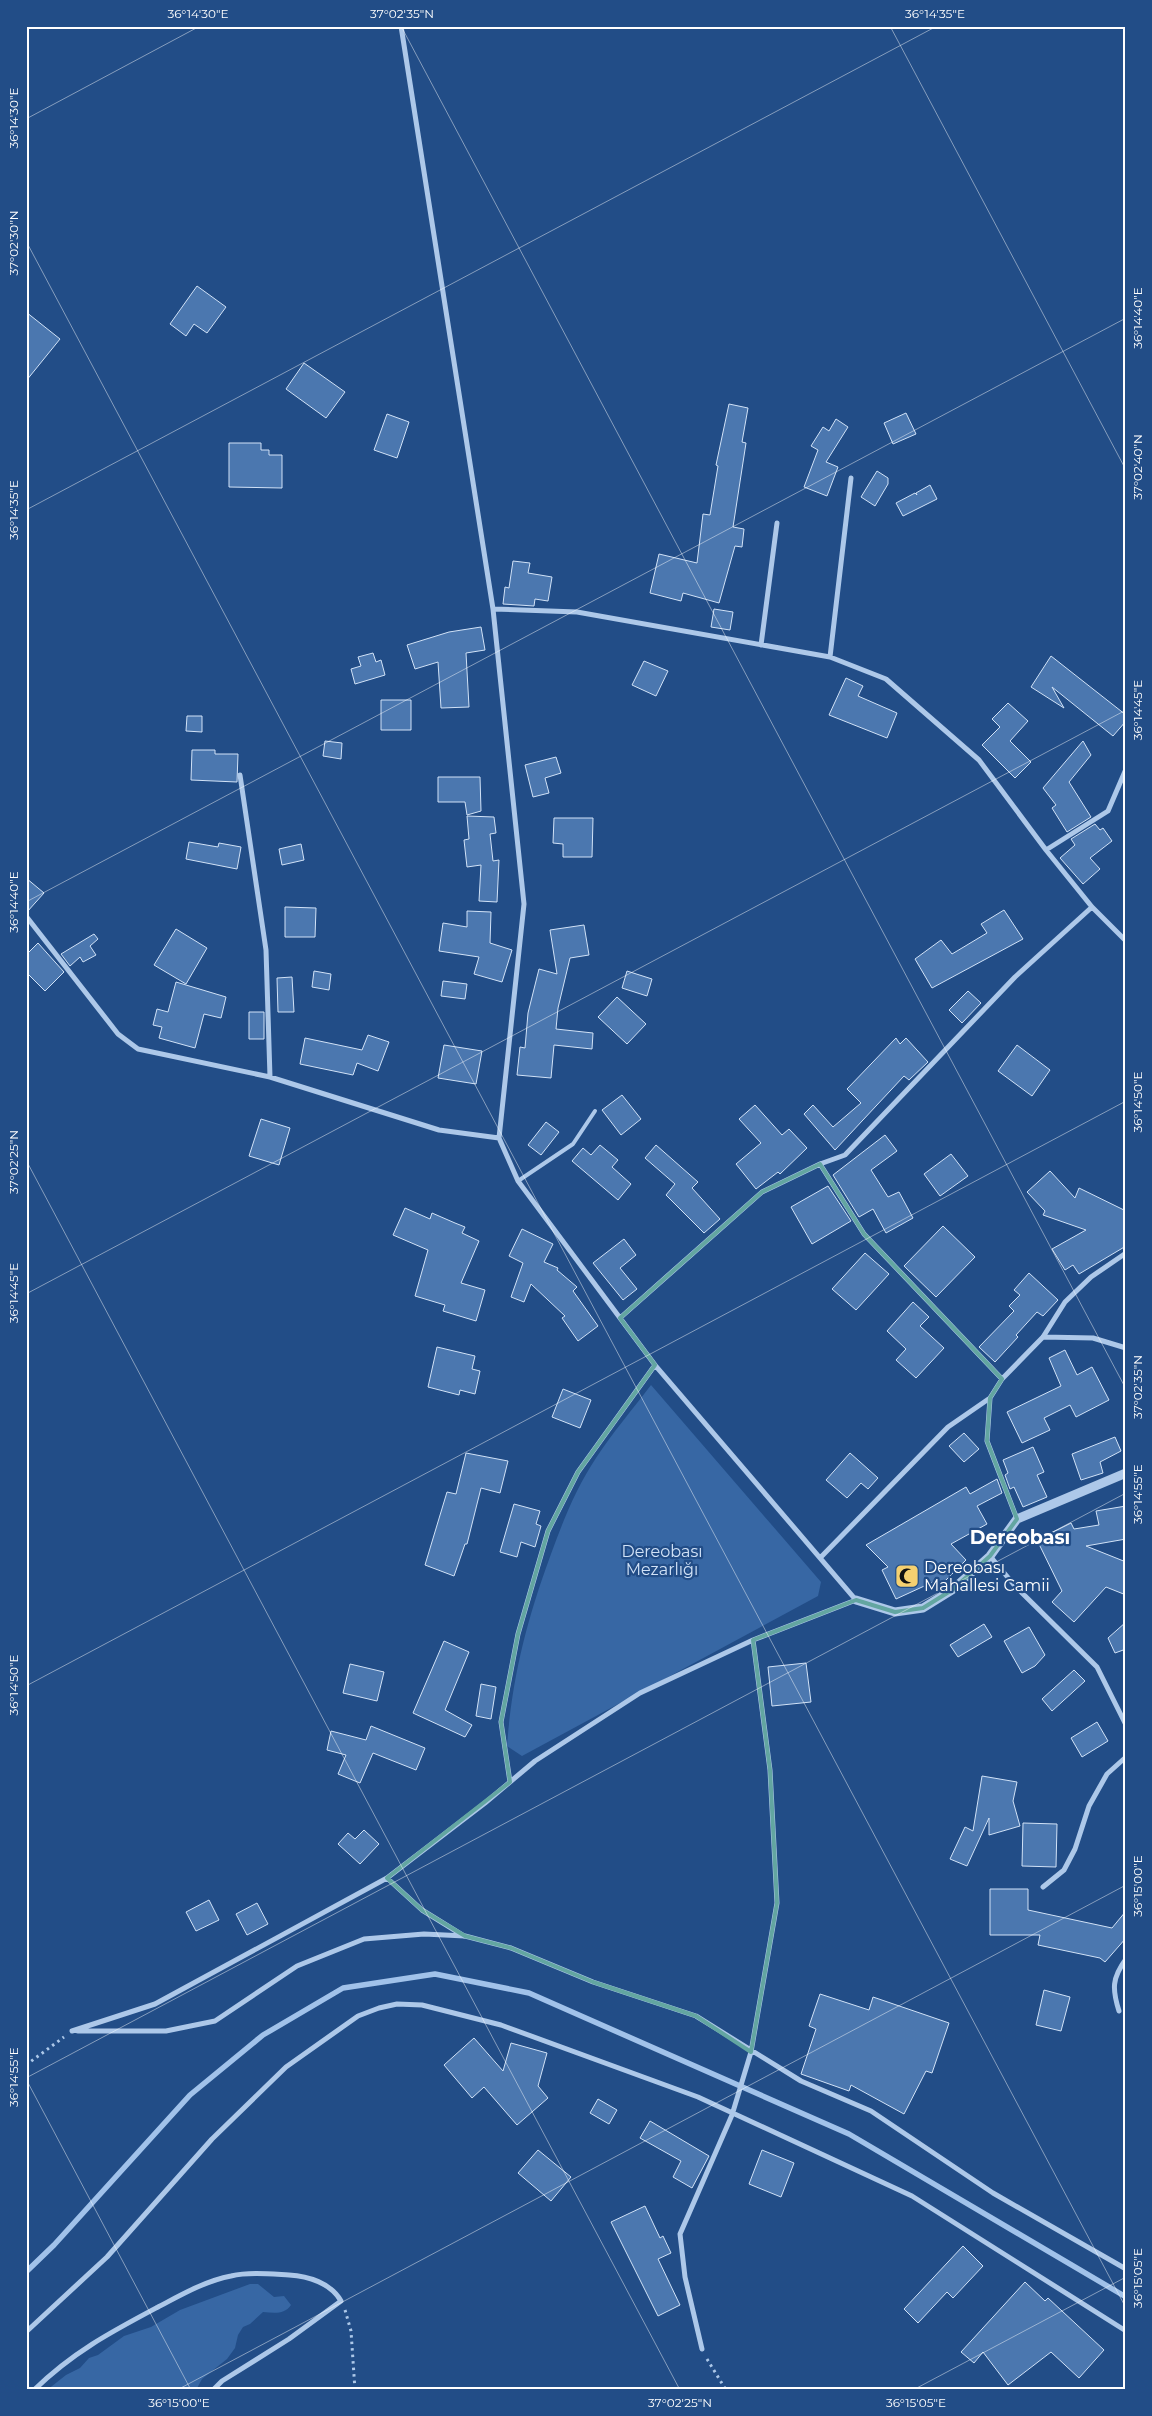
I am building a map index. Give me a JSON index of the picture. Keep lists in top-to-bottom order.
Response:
{
  "districts": ["Dereobası"],
  "parks": ["Dereobası Mezarlığı"],
  "places": {
    "mosque": ["Dereobası Mahallesi Camii"]
  },
  "coordinates": [
    "36°14'30\"E",
    "37°02'35\"N",
    "36°14'35\"E",
    "37°02'30\"N",
    "36°14'40\"E",
    "37°02'40\"N",
    "36°14'45\"E",
    "36°14'50\"E",
    "37°02'25\"N",
    "36°14'55\"E",
    "36°15'00\"E",
    "36°15'05\"E"
  ]
}
